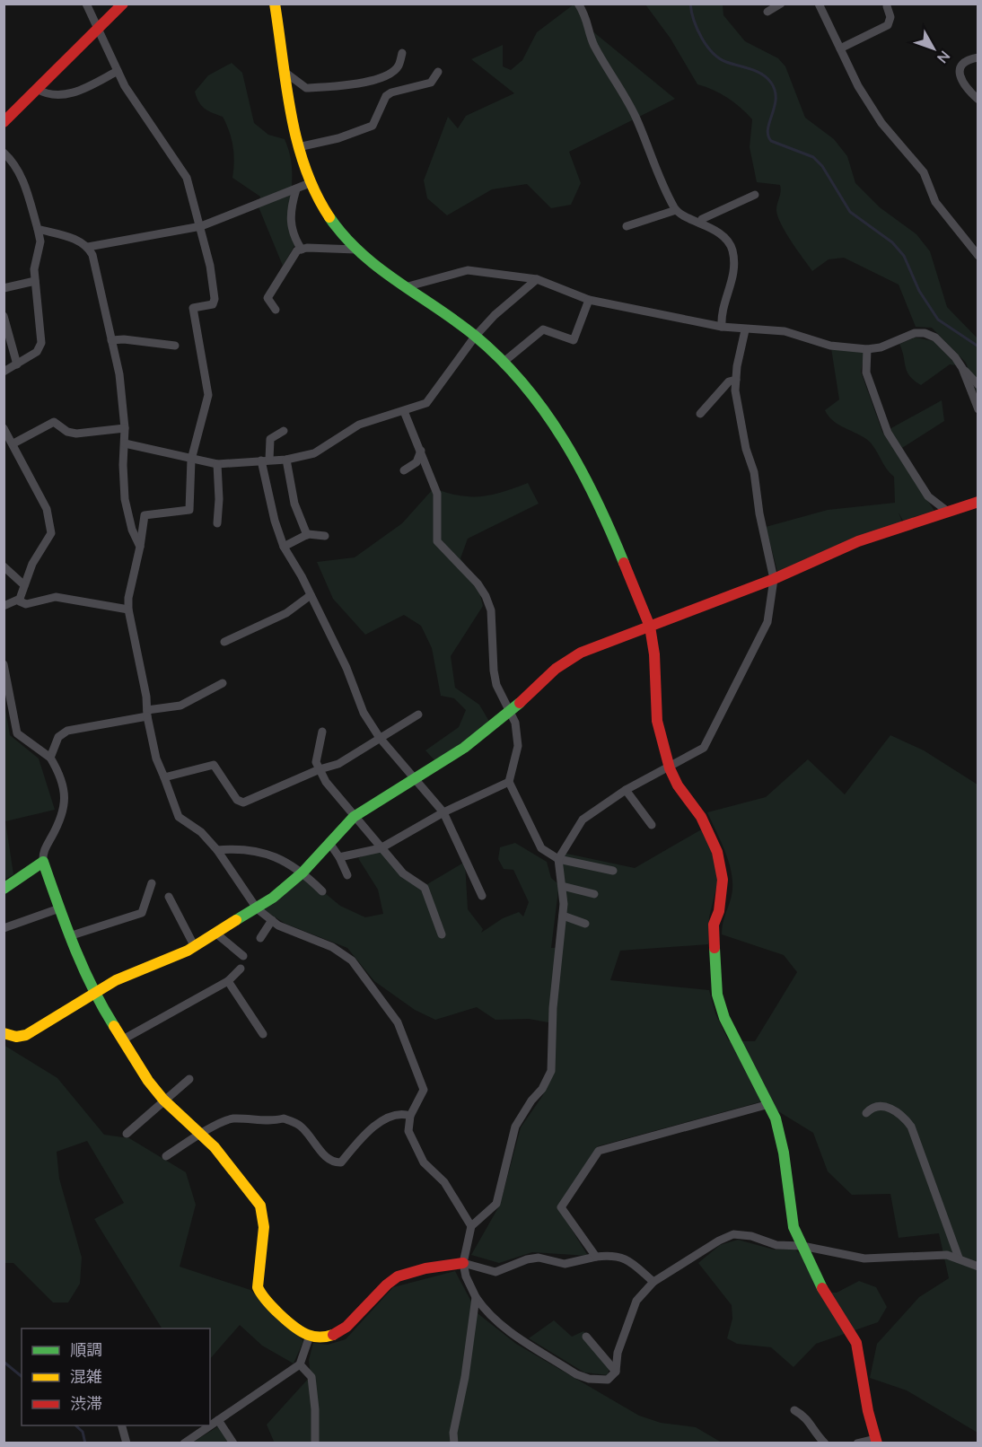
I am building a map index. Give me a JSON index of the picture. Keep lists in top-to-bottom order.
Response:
{
  "legend": ["順調", "混雑", "渋滞"],
  "north": "bottom right"
}
